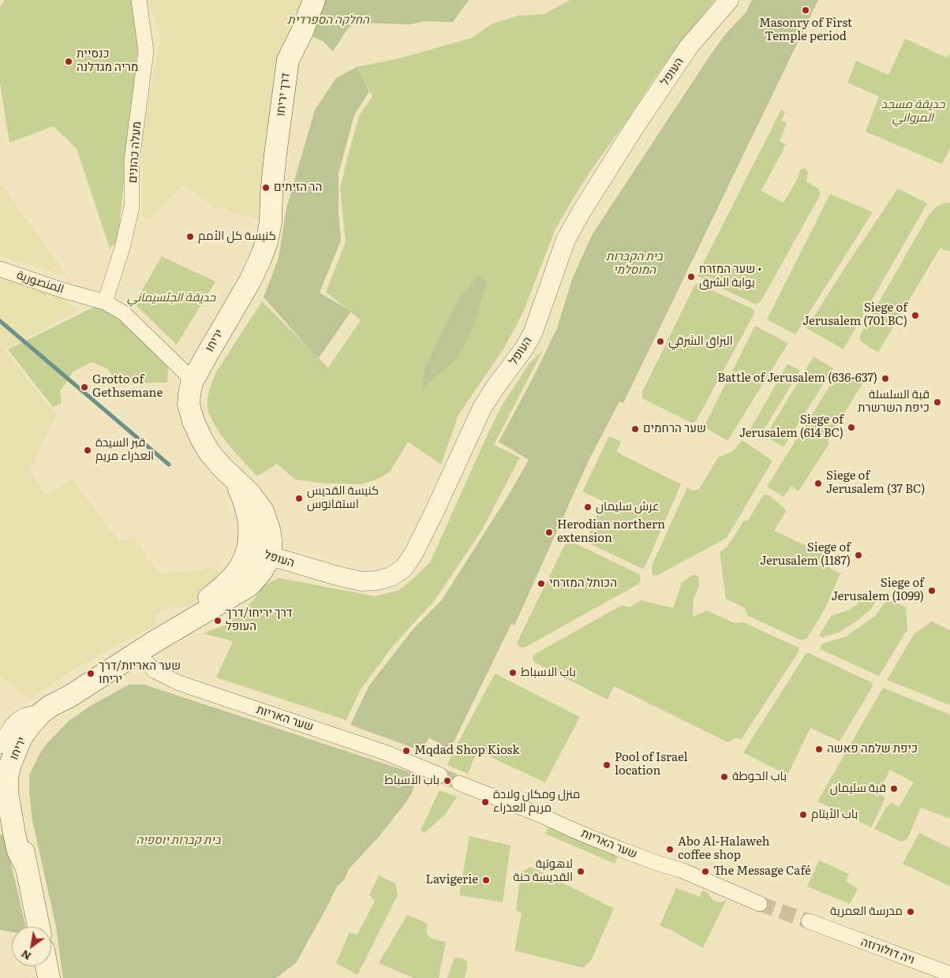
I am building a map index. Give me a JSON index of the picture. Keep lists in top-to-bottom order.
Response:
{
  "streets": {
    "main road": ["דרך יריחו", "יריחו"],
    "street": [
      "העופל",
      "מעלה כהונים",
      "المنصورية",
      "שער האריות",
      "ויה דולורוזה"
    ]
  },
  "crossings": [
    ["העופל", "יריחו"],
    ["דרך יריחו", "יריחו"],
    ["מעלה כהונים", "المنصورية"],
    ["المنصورية", "יריחו"],
    ["יריחו", "שער האריות"]
  ],
  "parks": [
    "החלקה הספרדית",
    "حديقة مسجد المرواني",
    "בית הקברות המוסלמי",
    "حديقة الجثسيماني",
    "בית קברות יוספיה"
  ],
  "places": [
    "Masonry of First Temple period",
    "כנסיית מריה מגדלנה",
    "הר הזיתים",
    "كنيسة كل الأمم",
    "שער המזרח • بوابة الشرق",
    "Siege of Jerusalem (701 BC)",
    "البراق الشرقي",
    "Battle of Jerusalem (636-637)",
    "Grotto of Gethsemane",
    "قبة السلسلة כיפת השרשרת",
    "Siege of Jerusalem (614 BC)",
    "שער הרחמים",
    "قبر السيدة العذراء مريم",
    "Siege of Jerusalem (37 BC)",
    "كنيسة القديس استفانوس",
    "عرش سليمان",
    "Herodian northern extension",
    "Siege of Jerusalem (1187)",
    "הכותל המזרחי",
    "Siege of Jerusalem (1099)",
    "דרך יריחו/דרך העופל",
    "باب الاسباط",
    "שער האריות/דרך יריחו",
    "כיפת שלמה פאשה",
    "Mqdad Shop Kiosk",
    "Pool of Israel location",
    "باب الحوطة",
    "باب الأسباط",
    "قبة سليمان",
    "منزل ومكان ولادة مريم العذراء",
    "باب الأيتام",
    "Abo Al-Halaweh coffee shop",
    "لاهوتية القديسة حنة",
    "The Message Café",
    "Lavigerie",
    "مدرسة العمرية"
  ],
  "north": "bottom left"
}
